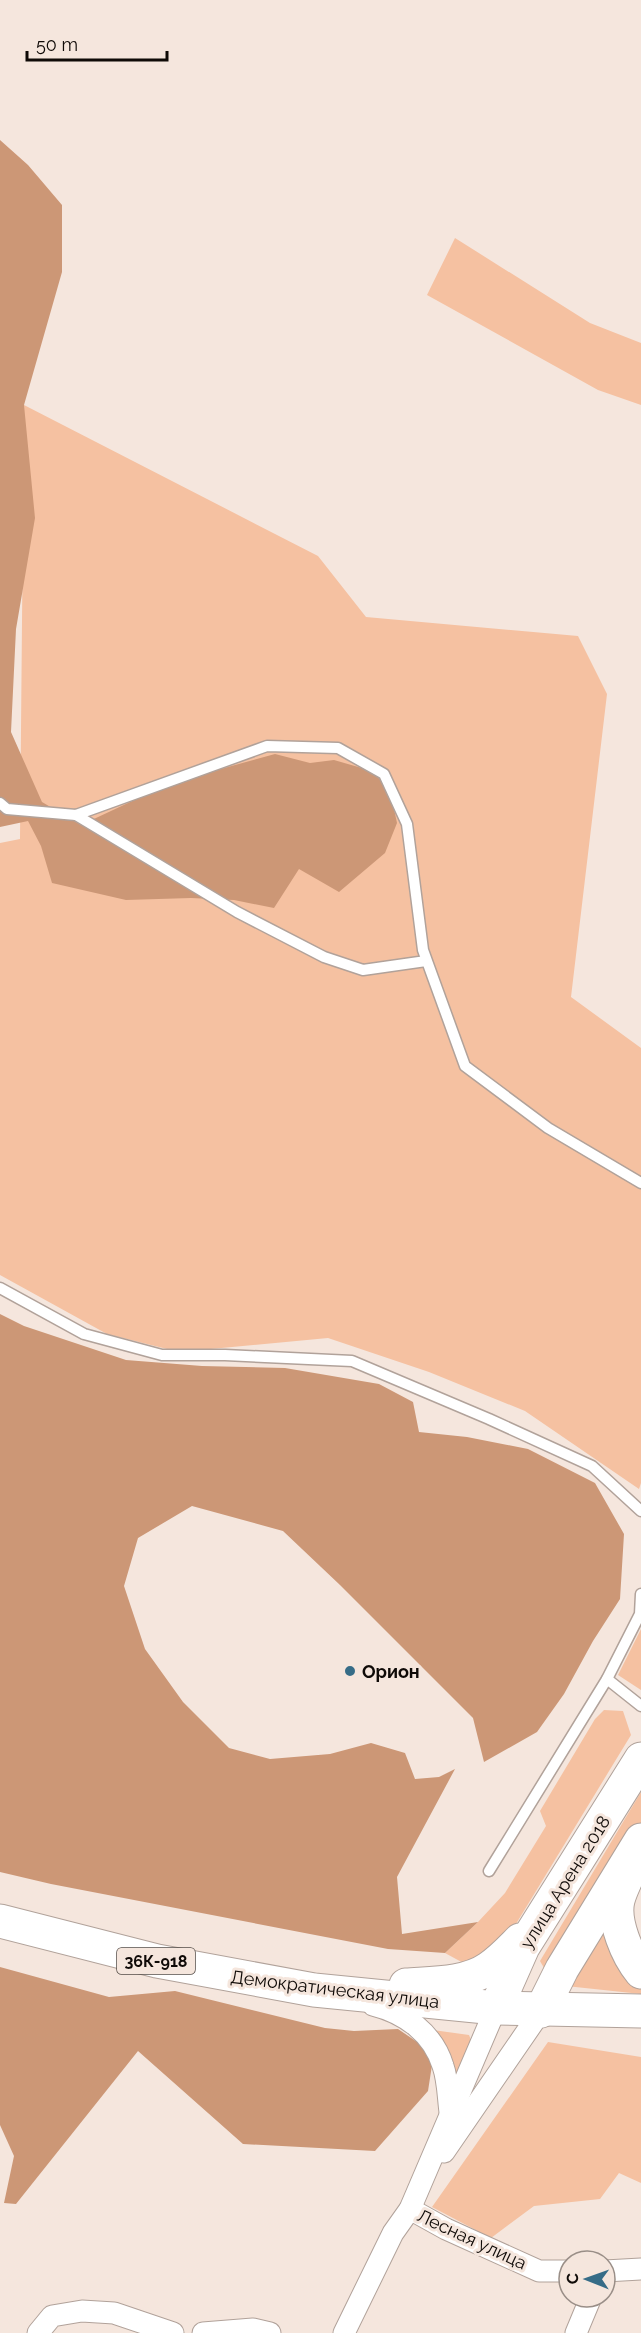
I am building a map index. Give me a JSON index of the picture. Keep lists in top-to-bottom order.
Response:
{
  "streets": {
    "main road": ["улица Арена 2018", "36К-918", "Демократическая улица"],
    "street": ["Лесная улица"]
  },
  "crossings": [
    ["улица Арена 2018", "Демократическая улица"]
  ],
  "places": ["Орион"],
  "scale_bar": "50 m",
  "north": "left"
}
